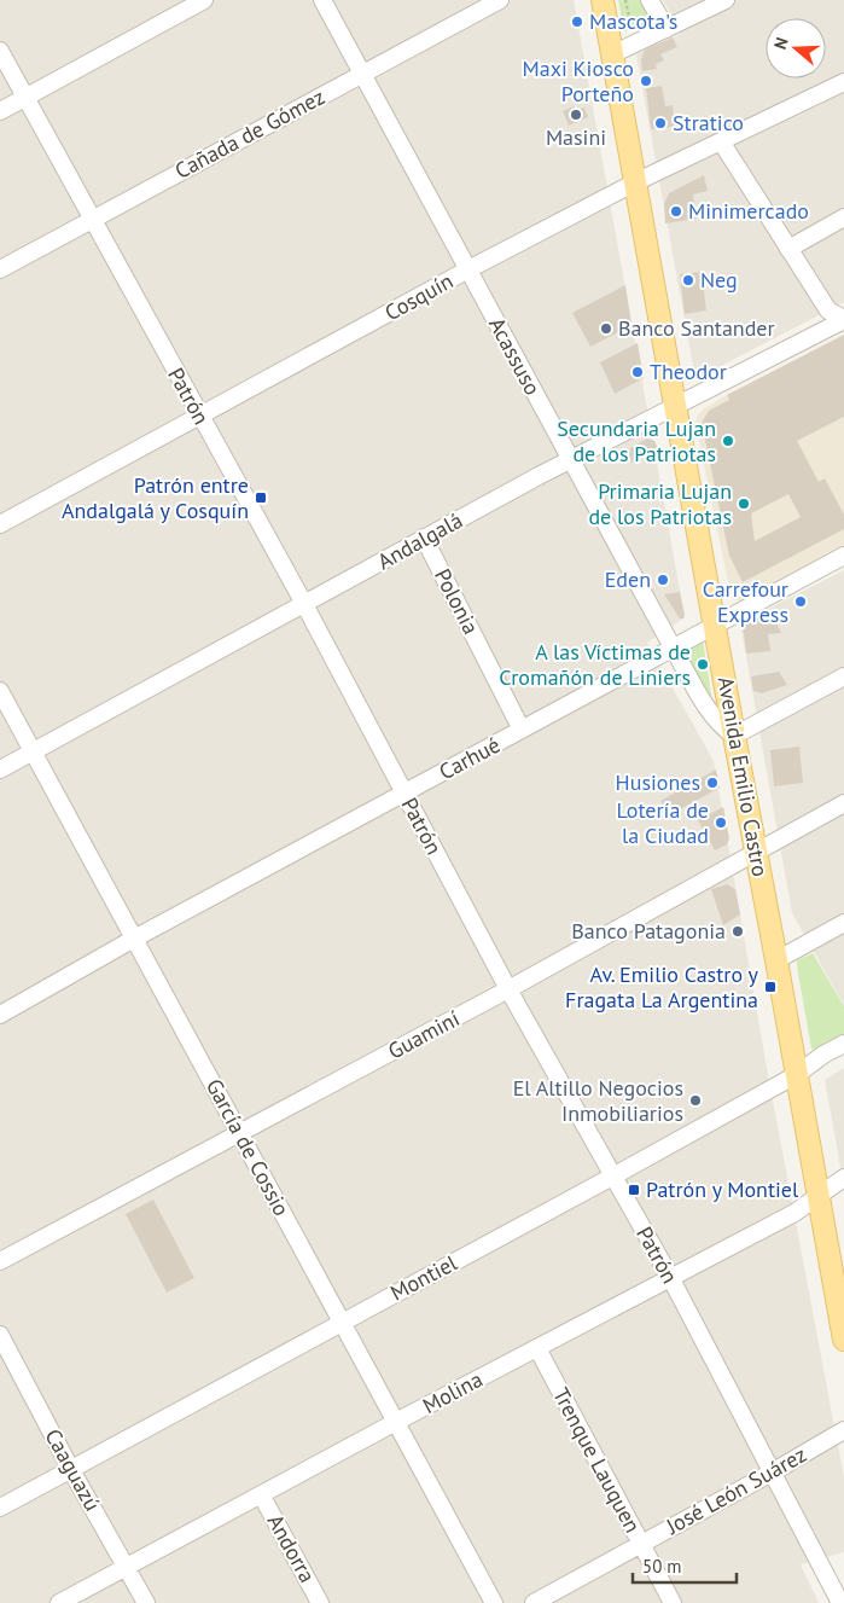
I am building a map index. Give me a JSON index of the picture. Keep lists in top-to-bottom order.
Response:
{
  "streets": {
    "main road": ["Avenida Emilio Castro"],
    "street": [
      "Cañada de Gómez",
      "Cosquín",
      "Acassuso",
      "Patrón",
      "Andalgalá",
      "Polonia",
      "Carhué",
      "Guaminí",
      "García de Cossio",
      "Montiel",
      "Molina",
      "Trenque Lauquen",
      "Caaguazú",
      "José León Suárez",
      "Andorra"
    ]
  },
  "crossings": [
    ["Cañada de Gómez", "Acassuso"],
    ["Cañada de Gómez", "Patrón"],
    ["Cosquín", "Acassuso"],
    ["Cosquín", "Patrón"],
    ["Cosquín", "Avenida Emilio Castro"],
    ["Acassuso", "Andalgalá"],
    ["Acassuso", "Carhué"],
    ["Acassuso", "Avenida Emilio Castro"],
    ["Patrón", "Andalgalá"],
    ["Patrón", "Carhué"],
    ["Patrón", "Guaminí"],
    ["Patrón", "Montiel"],
    ["Patrón", "Molina"],
    ["Patrón", "José León Suárez"],
    ["Andalgalá", "Polonia"],
    ["Andalgalá", "Avenida Emilio Castro"],
    ["Andalgalá", "García de Cossio"],
    ["Polonia", "Carhué"],
    ["Carhué", "Avenida Emilio Castro"],
    ["Carhué", "García de Cossio"],
    ["Avenida Emilio Castro", "Guaminí"],
    ["Avenida Emilio Castro", "Montiel"],
    ["Avenida Emilio Castro", "Molina"],
    ["Guaminí", "García de Cossio"],
    ["García de Cossio", "Montiel"],
    ["García de Cossio", "Molina"],
    ["Montiel", "Caaguazú"],
    ["Molina", "Trenque Lauquen"],
    ["Molina", "Caaguazú"],
    ["Molina", "Andorra"],
    ["Trenque Lauquen", "José León Suárez"]
  ],
  "places": {
    "other": [
      "Mascota's",
      "Maxi Kiosco Porteño",
      "Masini",
      "Stratico",
      "Minimercado",
      "Neg",
      "Banco Santander",
      "Theodor",
      "Secundaria Lujan de los Patriotas",
      "Primaria Lujan de los Patriotas",
      "Eden",
      "Carrefour Express",
      "A las Víctimas de Cromañón de Liniers",
      "Husiones",
      "Lotería de la Ciudad",
      "Banco Patagonia",
      "El Altillo Negocios Inmobiliarios"
    ],
    "transit": ["Patrón entre Andalgalá y Cosquín", "Av. Emilio Castro y Fragata La Argentina", "Patrón y Montiel"]
  },
  "scale_bar": "50 m",
  "north": "left"
}
